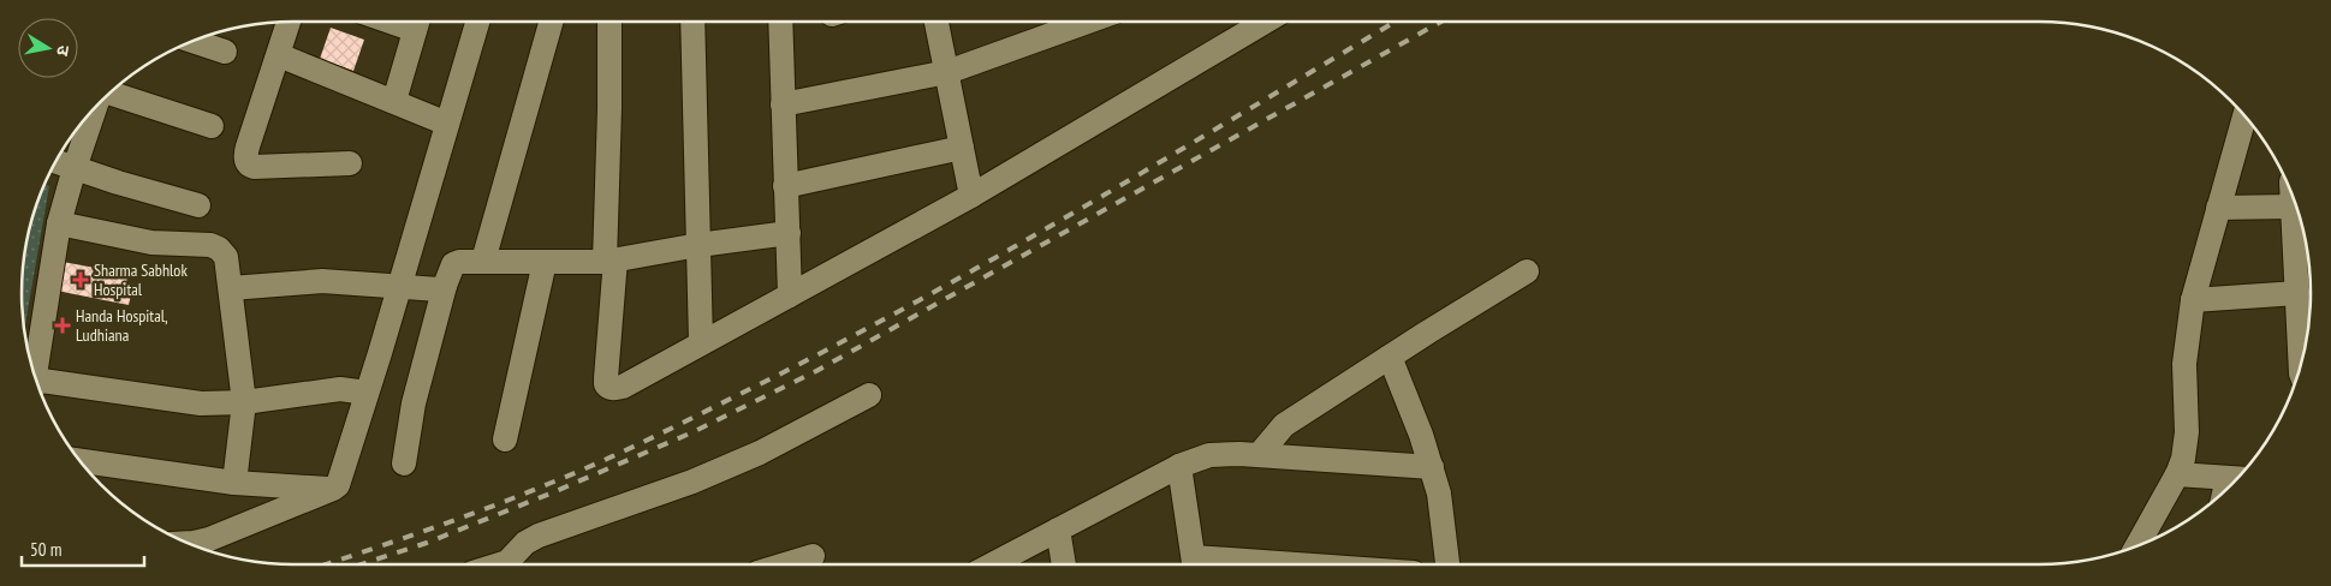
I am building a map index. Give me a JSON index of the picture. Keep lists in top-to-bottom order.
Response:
{
  "places": {
    "health": ["Sharma Sabhlok Hospital", "Handa Hospital, Ludhiana"]
  },
  "scale_bar": "50 m",
  "north": "right"
}
